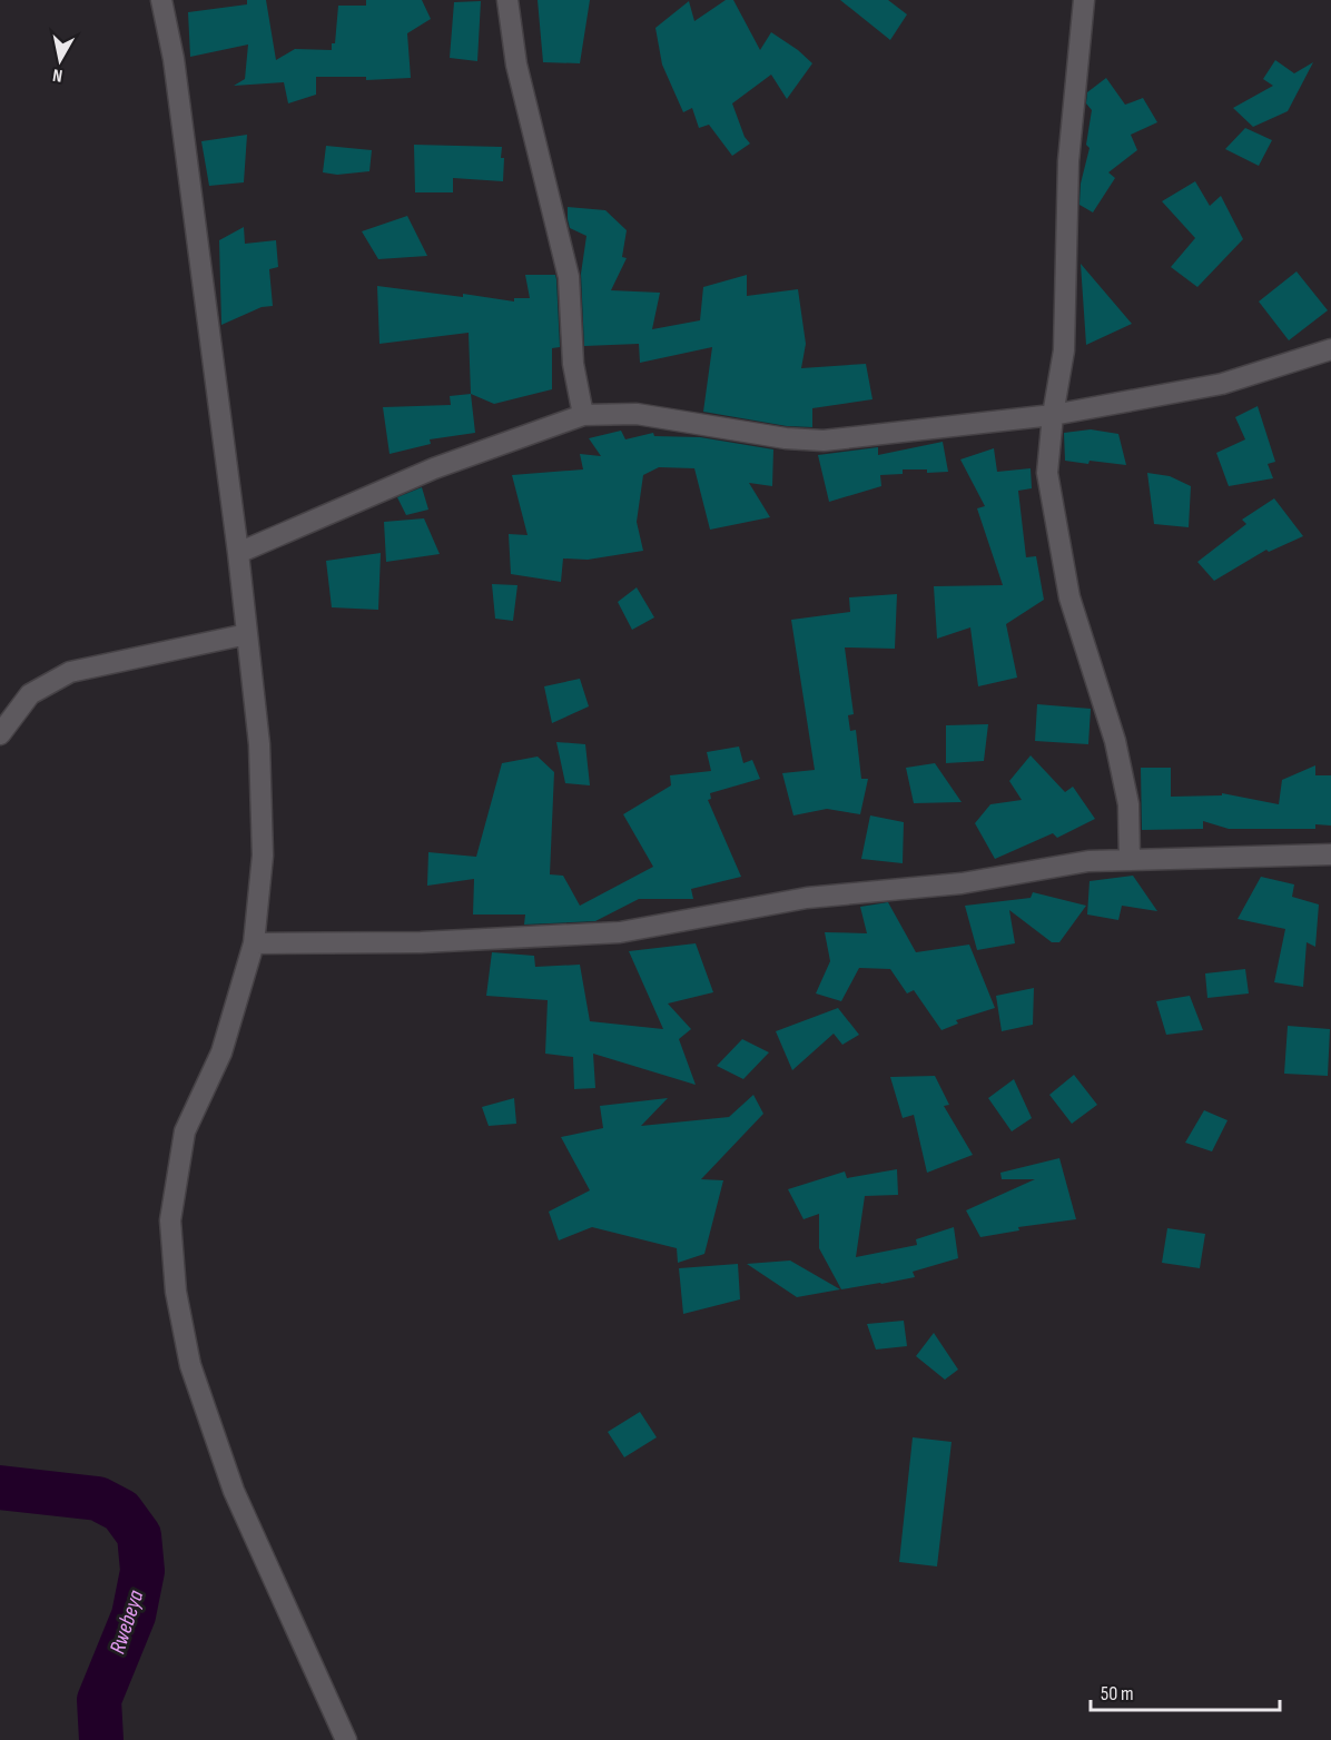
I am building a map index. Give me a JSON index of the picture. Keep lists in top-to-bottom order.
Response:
{
  "water": ["Rwebeya"],
  "scale_bar": "50 m",
  "north": "bottom"
}
